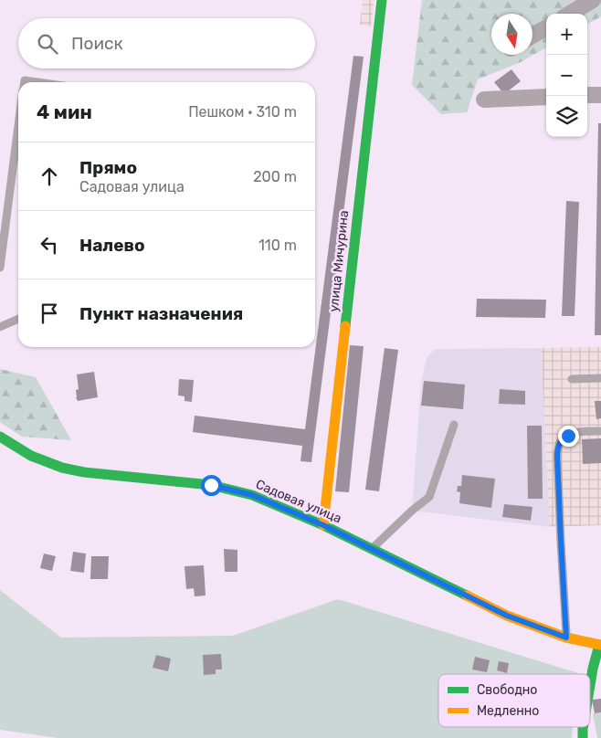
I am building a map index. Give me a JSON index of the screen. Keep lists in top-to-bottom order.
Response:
{
  "streets": {
    "main road": ["улица Мичурина", "Садовая улица"]
  },
  "crossings": [
    ["улица Мичурина", "Садовая улица"]
  ],
  "legend": ["Свободно", "Медленно"],
  "north": "bottom",
  "page": {
    "map_buttons": ["+", "−"],
    "search": "Поиск",
    "heading": ["4 мин", "Пешком · 310 m"],
    "list": [
      ["Прямо", "Садовая улица", "200 m"],
      ["Налево", "110 m"],
      "Пункт назначения"
    ]
  }
}
